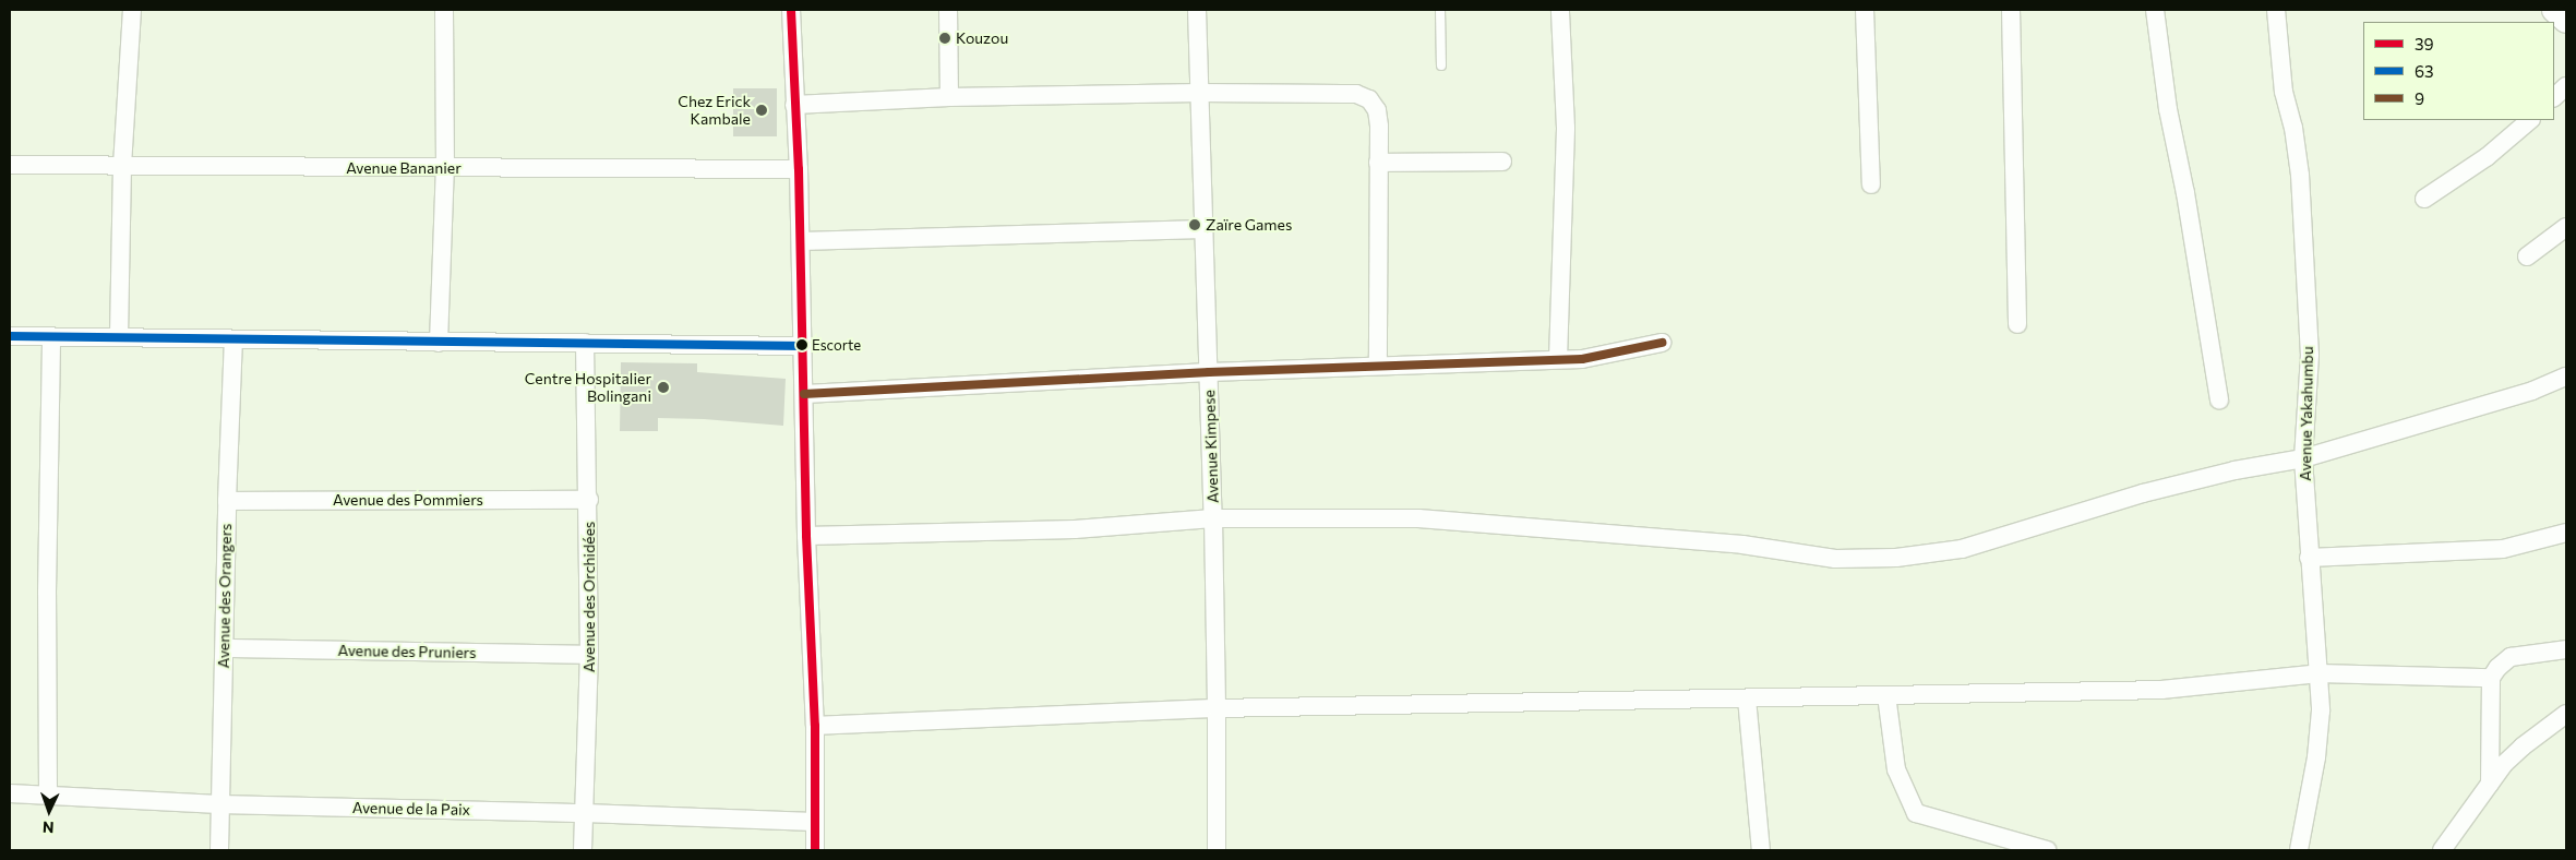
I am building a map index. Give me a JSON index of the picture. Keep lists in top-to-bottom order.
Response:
{
  "streets": {
    "street": [
      "Avenue Bananier",
      "Avenue Yakahumbu",
      "Avenue Kimpese",
      "Avenue des Pommiers",
      "Avenue des Orangers",
      "Avenue des Orchidées",
      "Avenue des Pruniers",
      "Avenue de la Paix"
    ]
  },
  "crossings": [
    ["Avenue des Pommiers", "Avenue des Orangers"],
    ["Avenue des Pommiers", "Avenue des Orchidées"],
    ["Avenue des Orangers", "Avenue des Pruniers"],
    ["Avenue des Orangers", "Avenue de la Paix"],
    ["Avenue des Orchidées", "Avenue des Pruniers"],
    ["Avenue des Orchidées", "Avenue de la Paix"]
  ],
  "places": [
    "Kouzou",
    "Chez Erick Kambale",
    "Zaïre Games",
    "Escorte",
    "Centre Hospitalier Bolingani"
  ],
  "lines": ["transit line 39", "transit line 63", "transit line 9"],
  "legend": ["39", "63", "9"],
  "north": "bottom"
}
